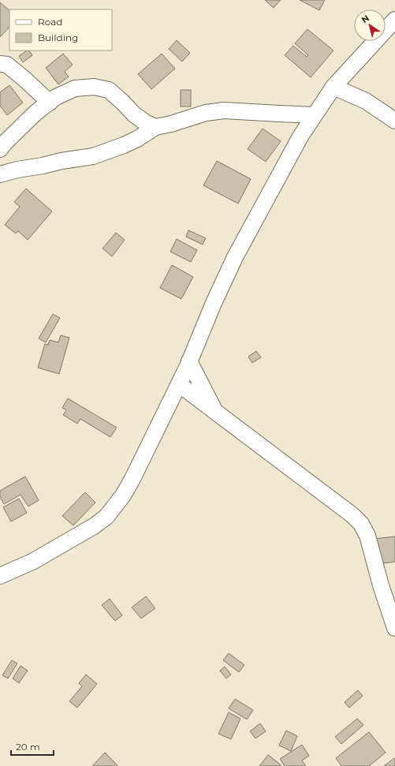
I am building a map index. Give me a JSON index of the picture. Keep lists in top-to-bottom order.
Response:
{
  "legend": ["Road", "Building"],
  "scale_bar": "20 m",
  "north": "top left"
}
